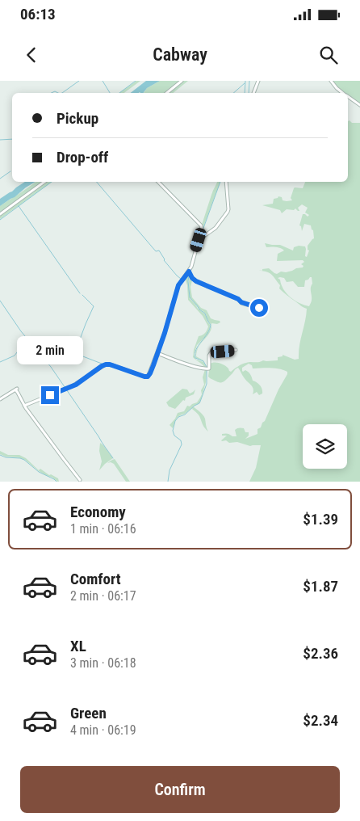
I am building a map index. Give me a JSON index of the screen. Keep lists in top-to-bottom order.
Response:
{
  "page": {
    "status": "06:13",
    "header": "Cabway",
    "banner": ["Pickup", "Drop-off"],
    "bubble": "2 min",
    "list": [
      {
        "name": "Economy",
        "note": "1 min · 06:16",
        "value": "$1.39"
      },
      {
        "name": "Comfort",
        "note": "2 min · 06:17",
        "value": "$1.87"
      },
      {
        "name": "XL",
        "note": "3 min · 06:18",
        "value": "$2.36"
      },
      {
        "name": "Green",
        "note": "4 min · 06:19",
        "value": "$2.34"
      }
    ],
    "buttons": "Confirm"
  }
}
